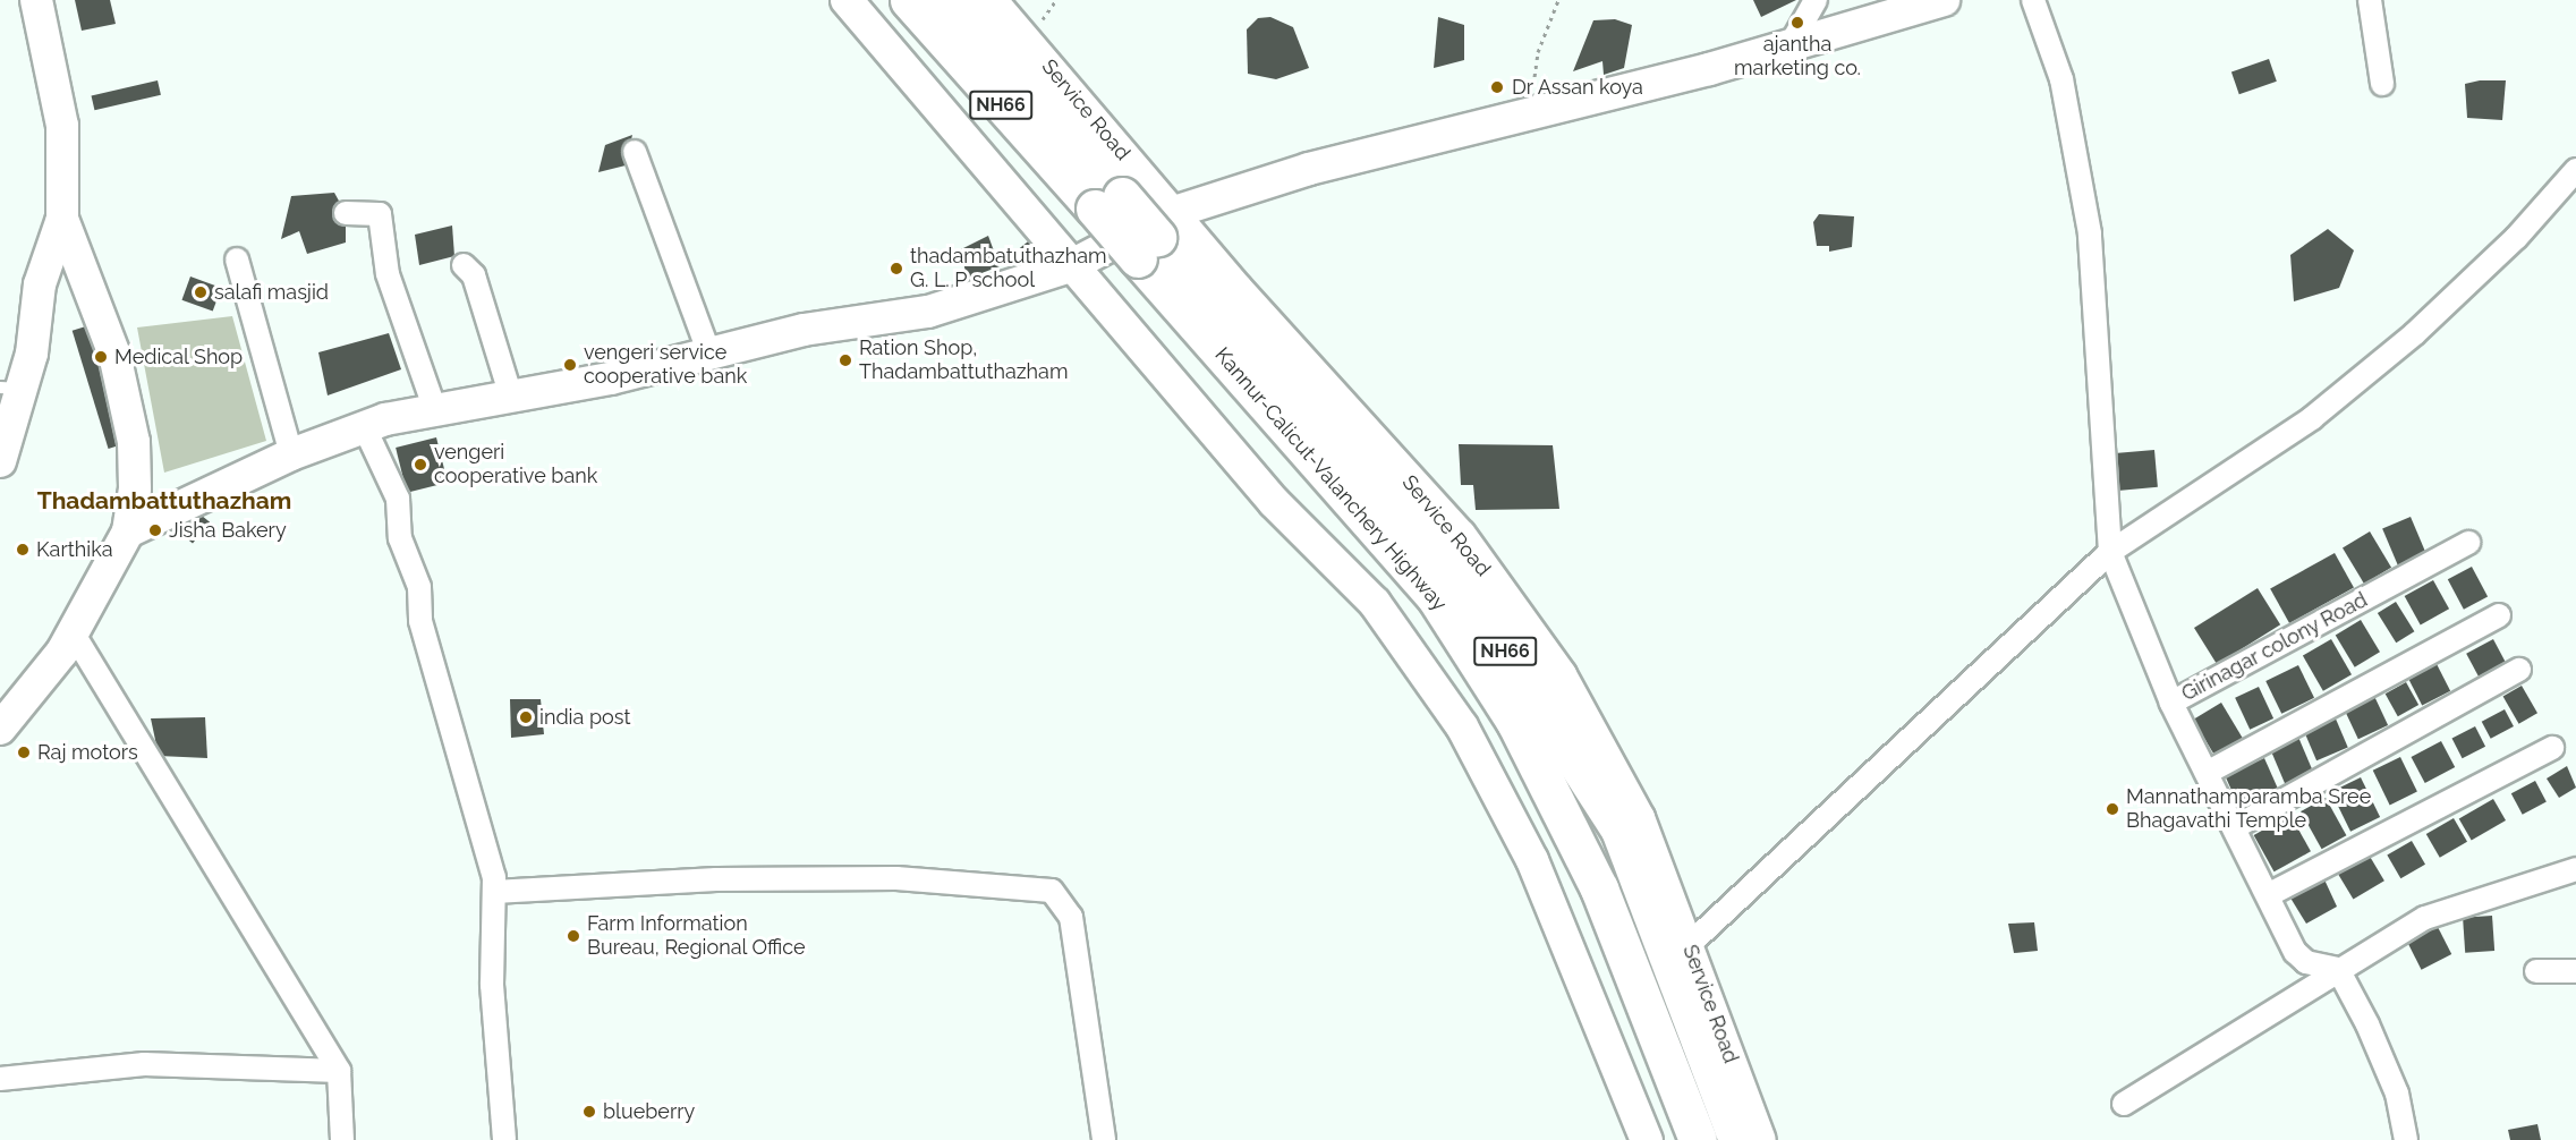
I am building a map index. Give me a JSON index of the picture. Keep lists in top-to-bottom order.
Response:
{
  "streets": {
    "highway": ["NH66", "Kannur-Calicut-Valanchery Highway"],
    "street": ["Service Road", "Girinagar colony Road"]
  },
  "crossings": [
    ["NH66", "Service Road"],
    ["NH66", "Kannur-Calicut-Valanchery Highway"],
    ["Service Road", "Kannur-Calicut-Valanchery Highway"]
  ],
  "districts": ["Thadambattuthazham"],
  "places": [
    "ajantha marketing co.",
    "Dr Assan koya",
    "thadambatuthazham G. L. P school",
    "salafi masjid",
    "Medical Shop",
    "Ration Shop, Thadambattuthazham",
    "vengeri service cooperative bank",
    "vengeri cooperative bank",
    "Jisha Bakery",
    "Karthika",
    "india post",
    "Raj motors",
    "Mannathamparamba Sree Bhagavathi Temple",
    "Farm Information Bureau, Regional Office",
    "blueberry"
  ]
}
